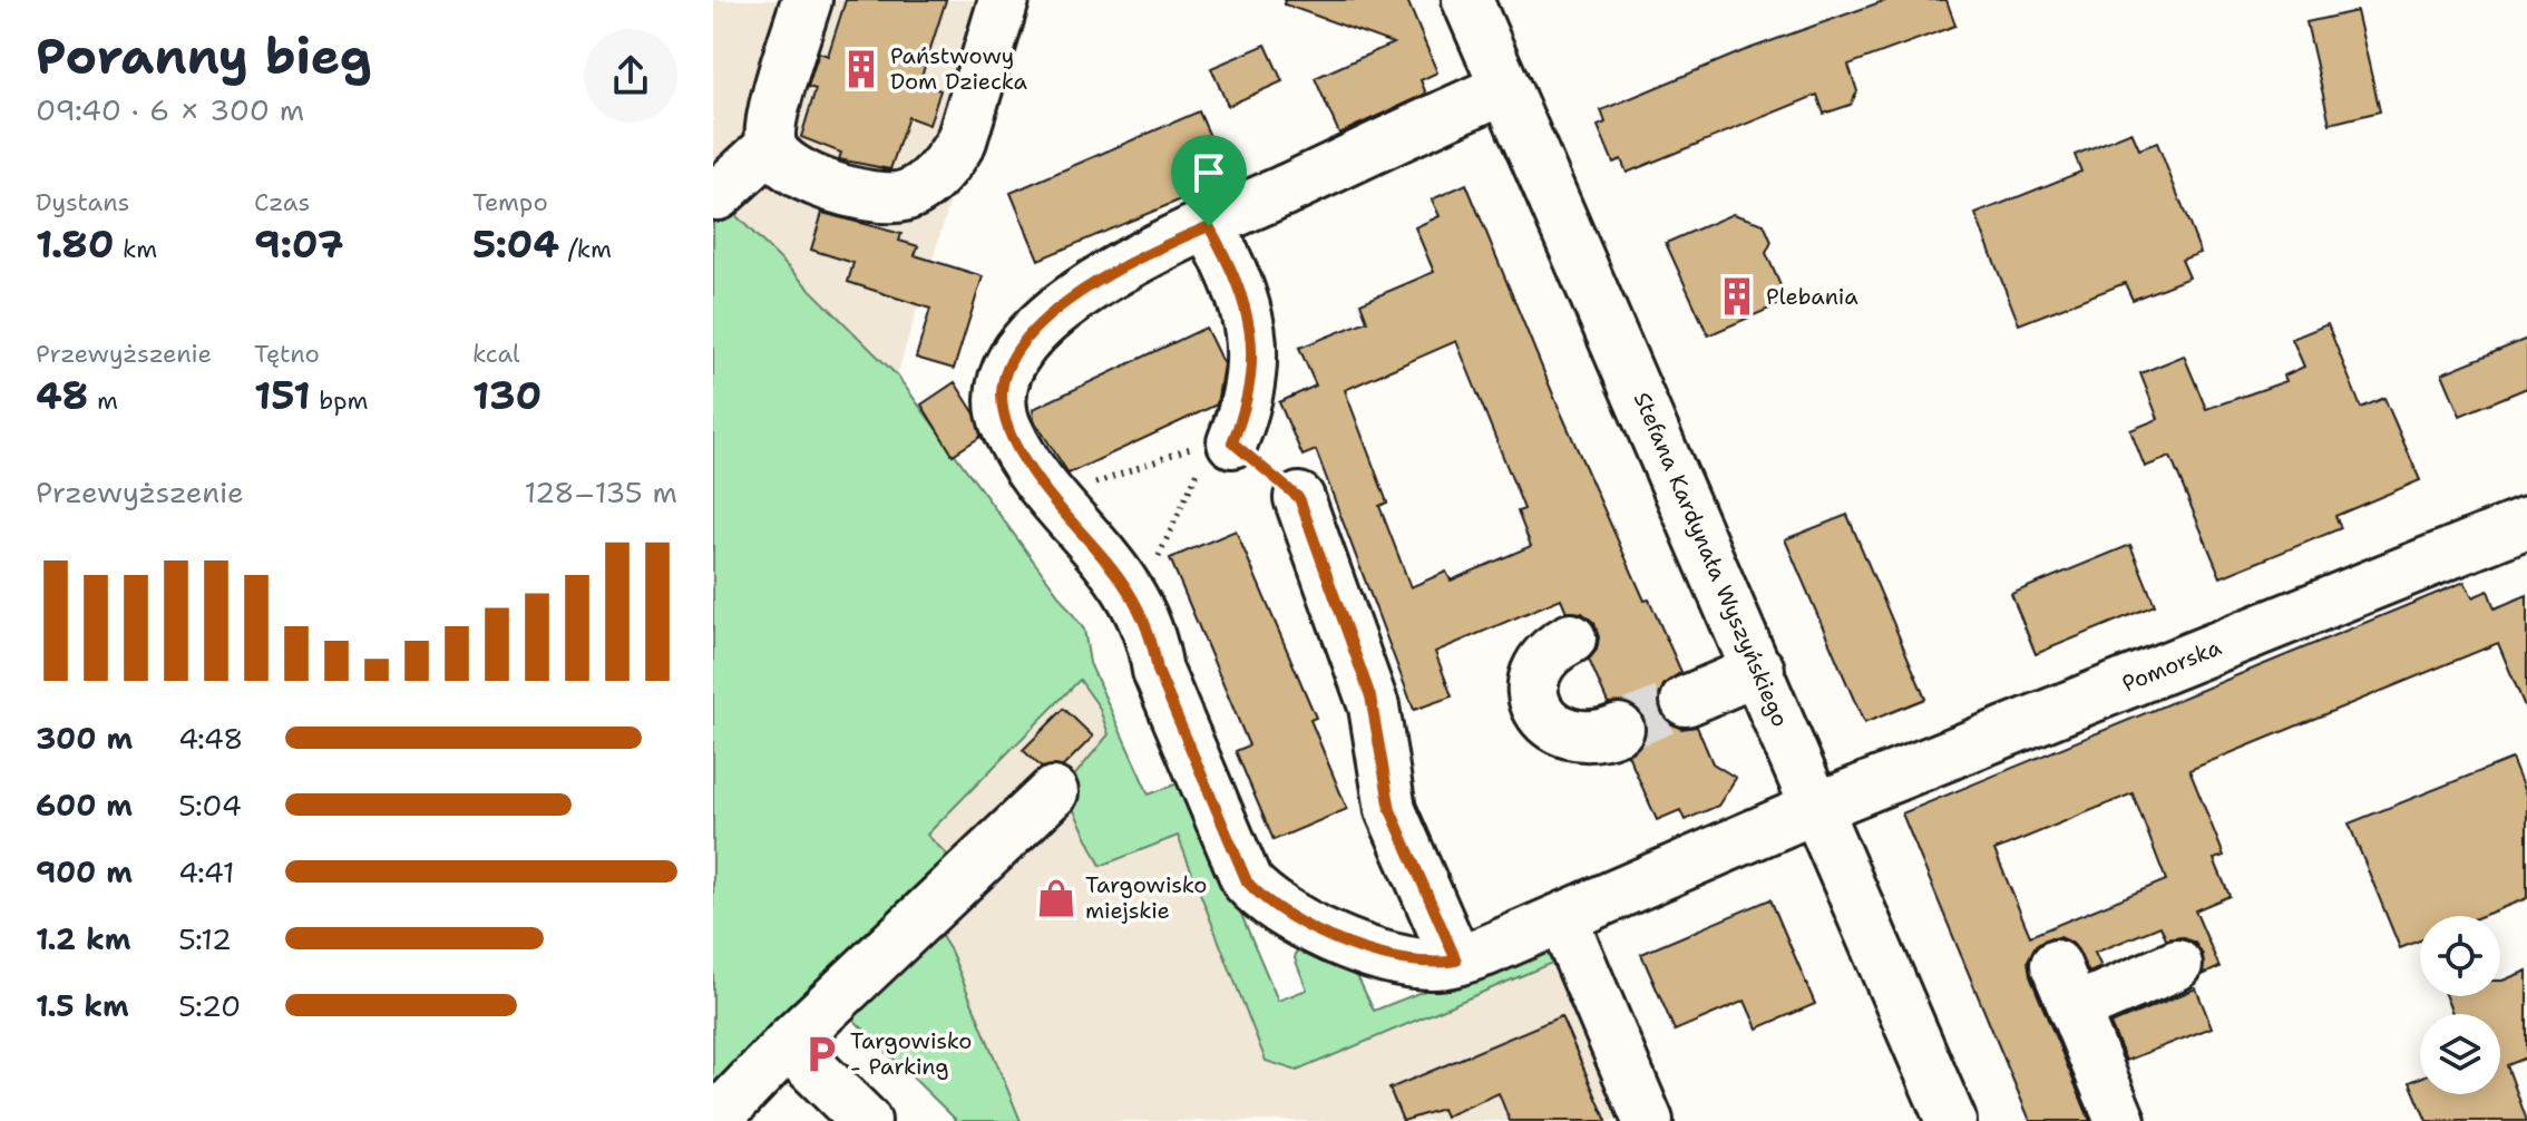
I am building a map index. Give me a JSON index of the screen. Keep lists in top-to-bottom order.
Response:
{
  "streets": {
    "street": ["Stefana Kardynała Wyszyńskiego", "Pomorska"]
  },
  "crossings": [
    ["Stefana Kardynała Wyszyńskiego", "Pomorska"]
  ],
  "places": {
    "building": ["Państwowy Dom Dziecka", "Plebania"],
    "shop": ["Targowisko miejskie"],
    "parking": ["Targowisko - Parking"]
  },
  "page": {
    "heading": ["Poranny bieg", "09:40 · 6 × 300 m"],
    "stats": [
      ["Dystans", "1.80 km"],
      ["Czas", "9:07"],
      ["Tempo", "5:04 /km"],
      ["Przewyższenie", "48 m"],
      ["Tętno", "151 bpm"],
      ["kcal", "130"]
    ],
    "chart": ["Przewyższenie", "128–135 m"],
    "list": [
      {
        "name": "300 m",
        "note": "4:48"
      },
      {
        "name": "600 m",
        "note": "5:04"
      },
      {
        "name": "900 m",
        "note": "4:41"
      },
      {
        "name": "1.2 km",
        "note": "5:12"
      },
      {
        "name": "1.5 km",
        "note": "5:20"
      }
    ]
  }
}
